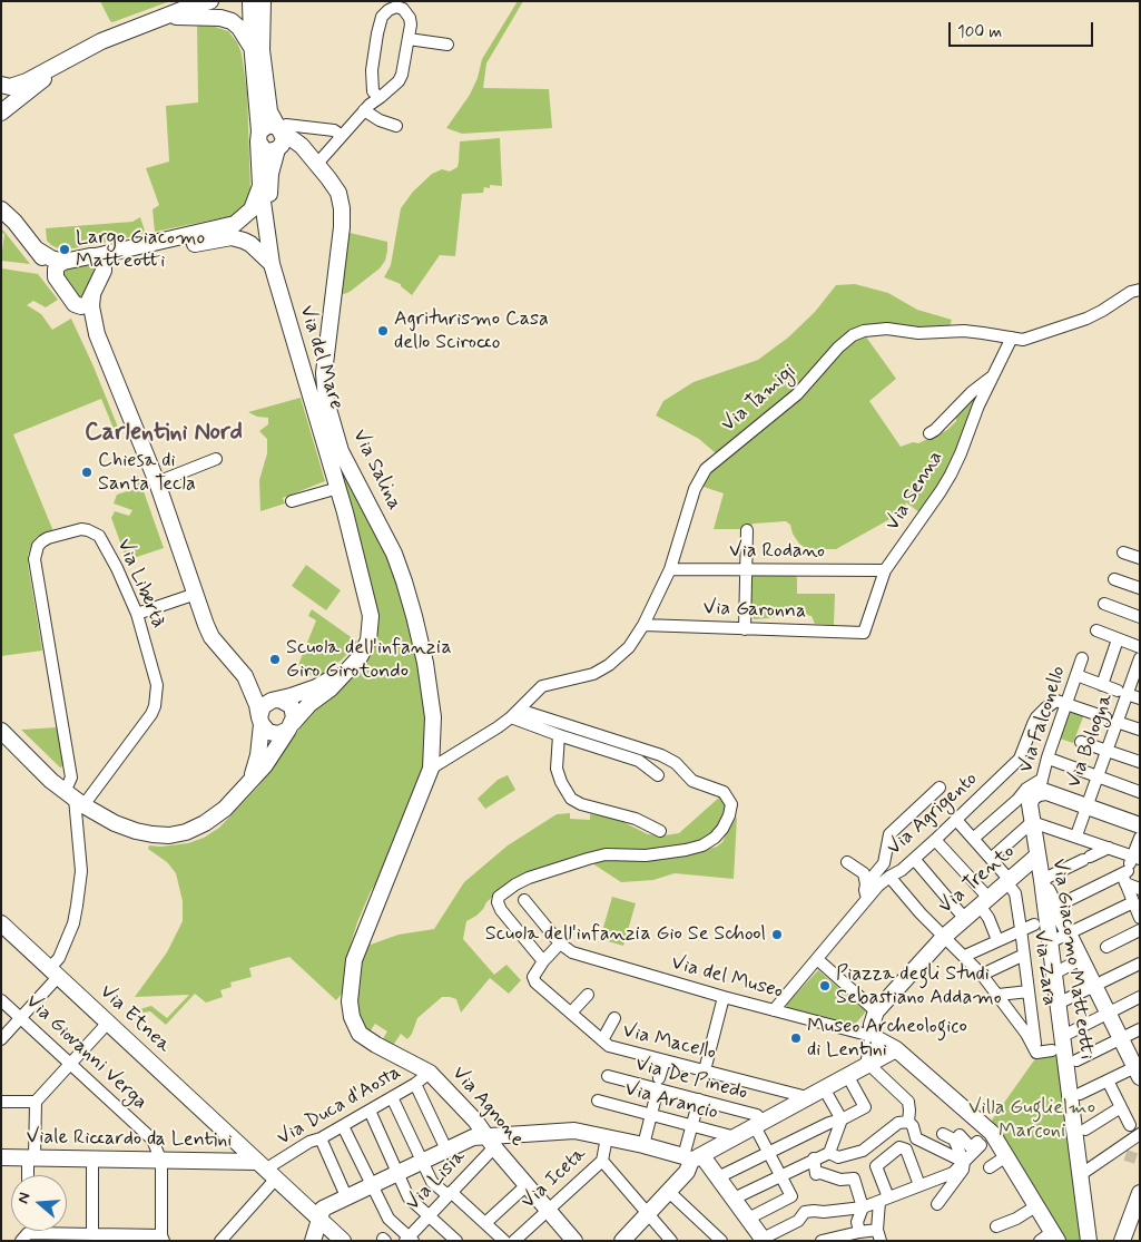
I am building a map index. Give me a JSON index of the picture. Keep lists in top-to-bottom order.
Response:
{
  "streets": {
    "main road": [
      "Via del Mare",
      "Via Salina",
      "Via Trento",
      "Via Giacomo Matteotti",
      "Via Etnea",
      "Via Agnone",
      "Viale Riccardo da Lentini"
    ],
    "street": [
      "Via Tamigi",
      "Via Senna",
      "Via Rodano",
      "Via Libertà",
      "Via Garonna",
      "Via Falconello",
      "Via Bologna",
      "Via Agrigento",
      "Via Zara",
      "Via del Museo",
      "Via Macello",
      "Via Giovanni Verga",
      "Via De Pinedo",
      "Via Arancio",
      "Via Duca d'Aosta",
      "Via Iceta",
      "Via Lisia"
    ]
  },
  "crossings": [
    ["Via del Mare", "Via Libertà"],
    ["Via Tamigi", "Via Senna"],
    ["Via Tamigi", "Via Rodano"],
    ["Via Tamigi", "Via Garonna"],
    ["Via Salina", "Via Agnone"],
    ["Via Senna", "Via Rodano"],
    ["Via Senna", "Via Garonna"],
    ["Via Falconello", "Via Agrigento"],
    ["Via Falconello", "Via Giacomo Matteotti"],
    ["Via Agrigento", "Via del Museo"],
    ["Via Trento", "Via Giacomo Matteotti"],
    ["Via Trento", "Via Zara"],
    ["Via Etnea", "Via Duca d'Aosta"],
    ["Via Etnea", "Viale Riccardo da Lentini"],
    ["Via Giovanni Verga", "Viale Riccardo da Lentini"],
    ["Via Duca d'Aosta", "Via Agnone"],
    ["Via Duca d'Aosta", "Viale Riccardo da Lentini"],
    ["Via Agnone", "Via Iceta"],
    ["Via Agnone", "Via Lisia"]
  ],
  "districts": ["Carlentini Nord"],
  "parks": ["Villa Guglielmo Marconi"],
  "places": [
    "Largo Giacomo Matteotti",
    "Agriturismo Casa dello Scirocco",
    "Chiesa di Santa Tecla",
    "Scuola dell'infanzia Giro Girotondo",
    "Scuola dell'infanzia Gio Se School",
    "Piazza degli Studi Sebastiano Addamo",
    "Museo Archeologico di Lentini"
  ],
  "scale_bar": "100 m",
  "north": "left"
}
